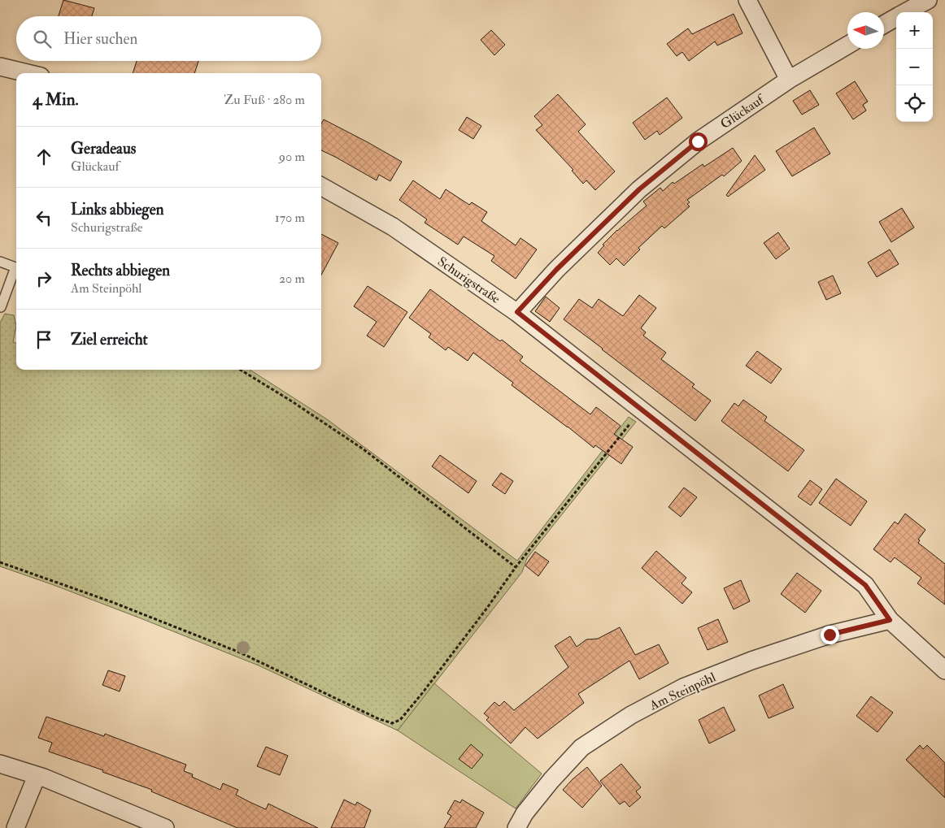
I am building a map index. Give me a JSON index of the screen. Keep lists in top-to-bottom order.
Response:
{
  "streets": {
    "street": ["Glückauf", "Schurigstraße", "Am Steinpöhl"]
  },
  "crossings": [
    ["Glückauf", "Schurigstraße"],
    ["Schurigstraße", "Am Steinpöhl"]
  ],
  "north": "left",
  "page": {
    "map_buttons": ["+", "−"],
    "search": "Hier suchen",
    "heading": ["4 Min.", "Zu Fuß · 280 m"],
    "list": [
      ["Geradeaus", "Glückauf", "90 m"],
      ["Links abbiegen", "Schurigstraße", "170 m"],
      ["Rechts abbiegen", "Am Steinpöhl", "20 m"],
      "Ziel erreicht"
    ]
  }
}
